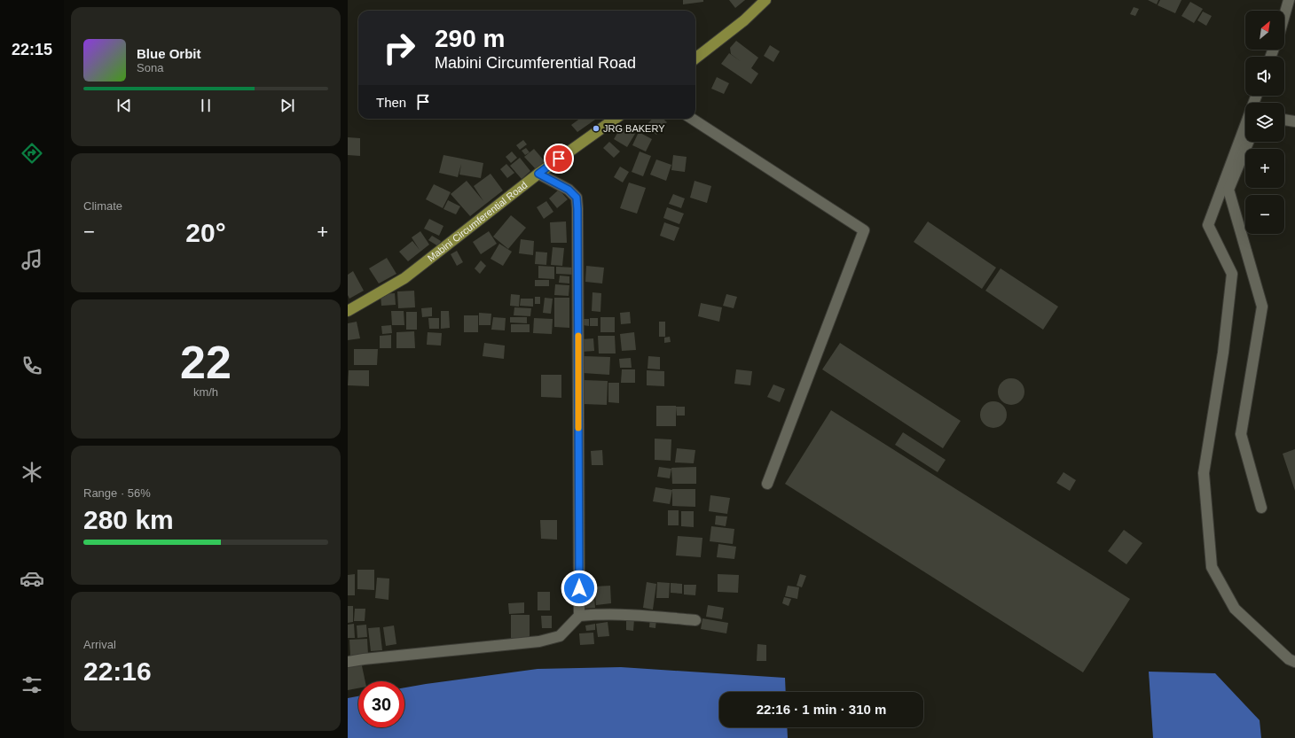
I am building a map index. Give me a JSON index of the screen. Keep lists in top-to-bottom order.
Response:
{
  "streets": {
    "main road": ["Mabini Circumferential Road"]
  },
  "places": ["JRG BAKERY"],
  "north": "top right",
  "page": {
    "tabs": "22:15",
    "map_buttons": ["+", "−"],
    "turn": ["290 m", "Mabini Circumferential Road"],
    "song": ["Blue Orbit", "Sona"],
    "then": "Then",
    "tile": [
      "Climate",
      ["22", "km/h"],
      ["Range · 56%", "280 km"],
      ["Arrival", "22:16"]
    ],
    "heat": ["−", "20°", "+"],
    "limit": "30",
    "trip": "22:16 · 1 min · 310 m"
  }
}
